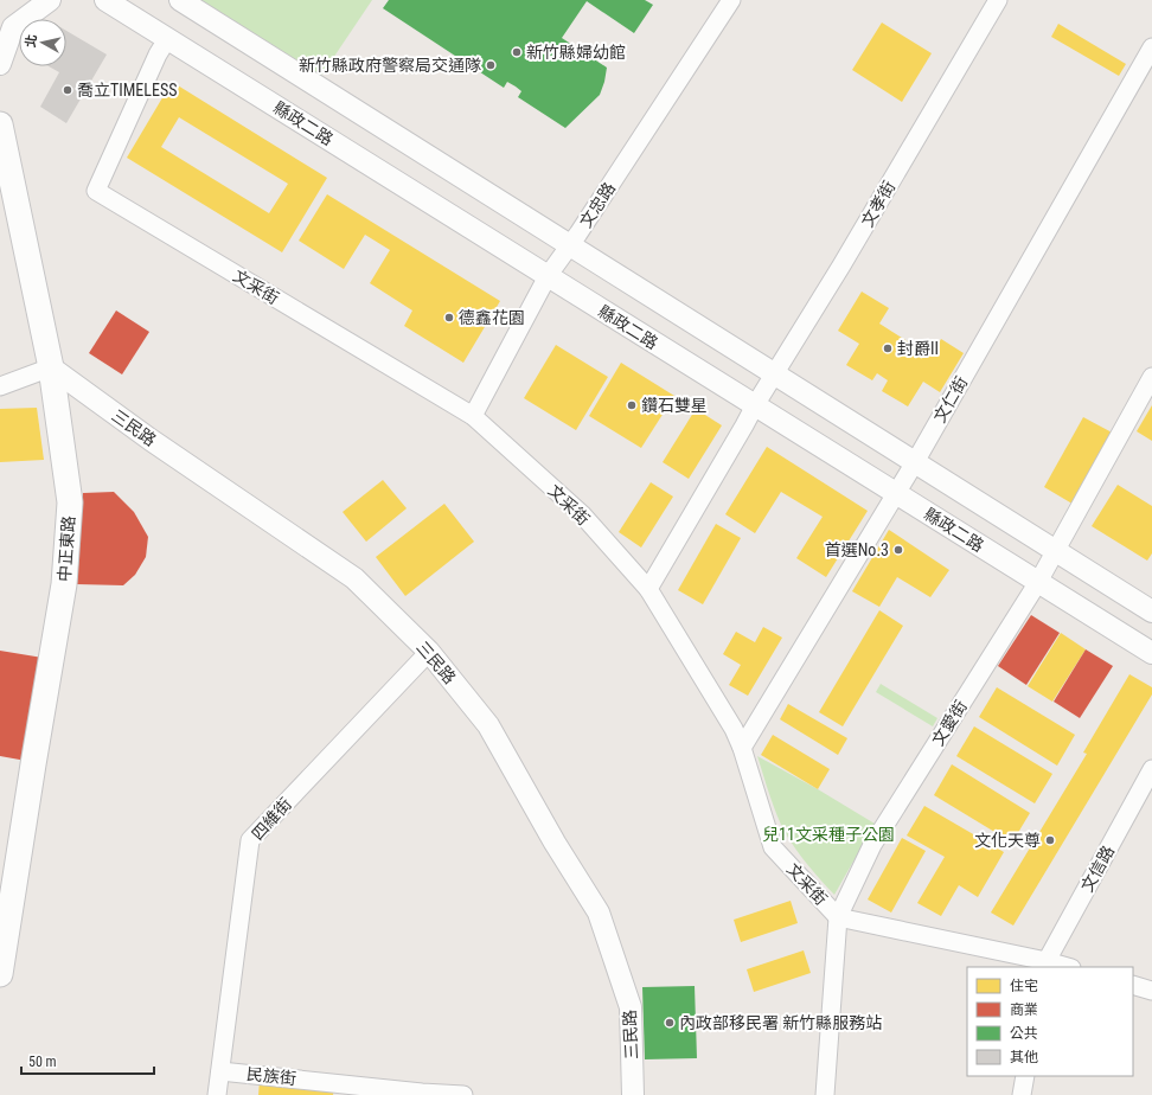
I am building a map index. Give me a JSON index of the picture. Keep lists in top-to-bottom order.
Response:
{
  "streets": {
    "main road": ["中正東路"],
    "street": [
      "縣政二路",
      "文孝街",
      "文忠路",
      "文采街",
      "文仁街",
      "三民路",
      "文愛街",
      "四維街",
      "文信路",
      "民族街"
    ]
  },
  "crossings": [
    ["縣政二路", "文孝街"],
    ["縣政二路", "文忠路"],
    ["縣政二路", "文采街"],
    ["縣政二路", "文仁街"],
    ["縣政二路", "文愛街"],
    ["文孝街", "文采街"],
    ["文忠路", "文采街"],
    ["文采街", "文仁街"],
    ["文采街", "文愛街"],
    ["文采街", "文信路"],
    ["三民路", "中正東路"],
    ["三民路", "四維街"],
    ["四維街", "民族街"]
  ],
  "parks": ["兒11文采種子公園"],
  "places": [
    "新竹縣婦幼館",
    "新竹縣政府警察局交通隊",
    "喬立TIMELESS",
    "德鑫花園",
    "封爵II",
    "鑽石雙星",
    "首選No.3",
    "文化天尊",
    "內政部移民署 新竹縣服務站"
  ],
  "legend": [
    "住宅",
    "商業",
    "公共",
    "其他"
  ],
  "scale_bar": "50 m",
  "north": "left"
}
